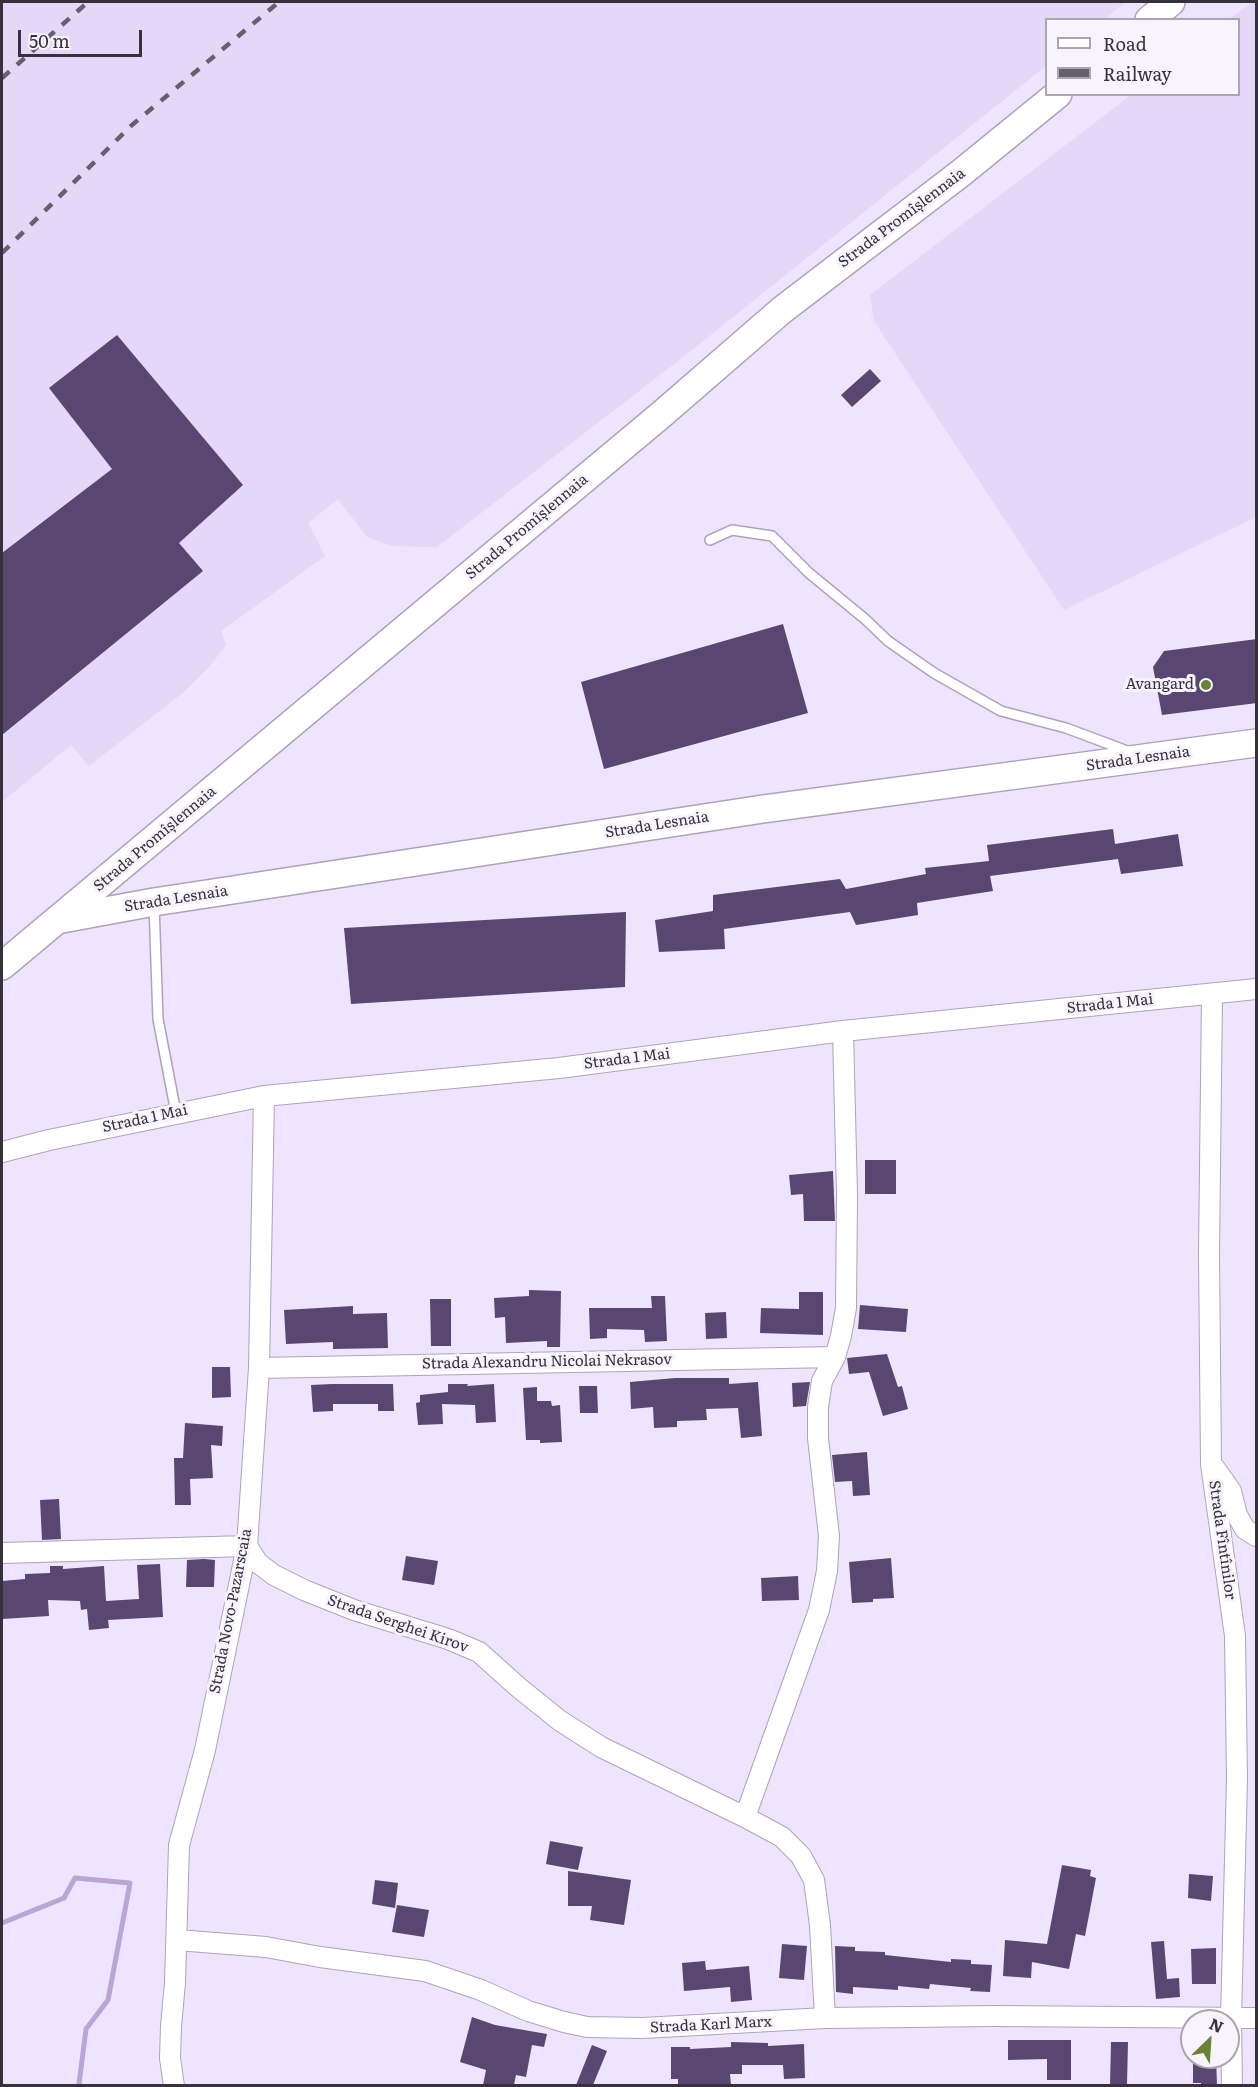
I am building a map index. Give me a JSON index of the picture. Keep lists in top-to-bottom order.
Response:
{
  "streets": {
    "street": [
      "Strada Promîșlennaia",
      "Strada Lesnaia",
      "Strada 1 Mai",
      "Strada Alexandru Nicolai Nekrasov",
      "Strada Fîntînilor",
      "Strada Novo-Pazarscaia",
      "Strada Serghei Kirov",
      "Strada Karl Marx"
    ]
  },
  "crossings": [
    ["Strada Promîșlennaia", "Strada Lesnaia"],
    ["Strada 1 Mai", "Strada Fîntînilor"],
    ["Strada 1 Mai", "Strada Novo-Pazarscaia"],
    ["Strada Alexandru Nicolai Nekrasov", "Strada Novo-Pazarscaia"],
    ["Strada Novo-Pazarscaia", "Strada Serghei Kirov"],
    ["Strada Novo-Pazarscaia", "Strada Karl Marx"],
    ["Strada Serghei Kirov", "Strada Karl Marx"]
  ],
  "places": ["Avangard"],
  "legend": ["Road", "Railway"],
  "scale_bar": "50 m",
  "north": "top right"
}
